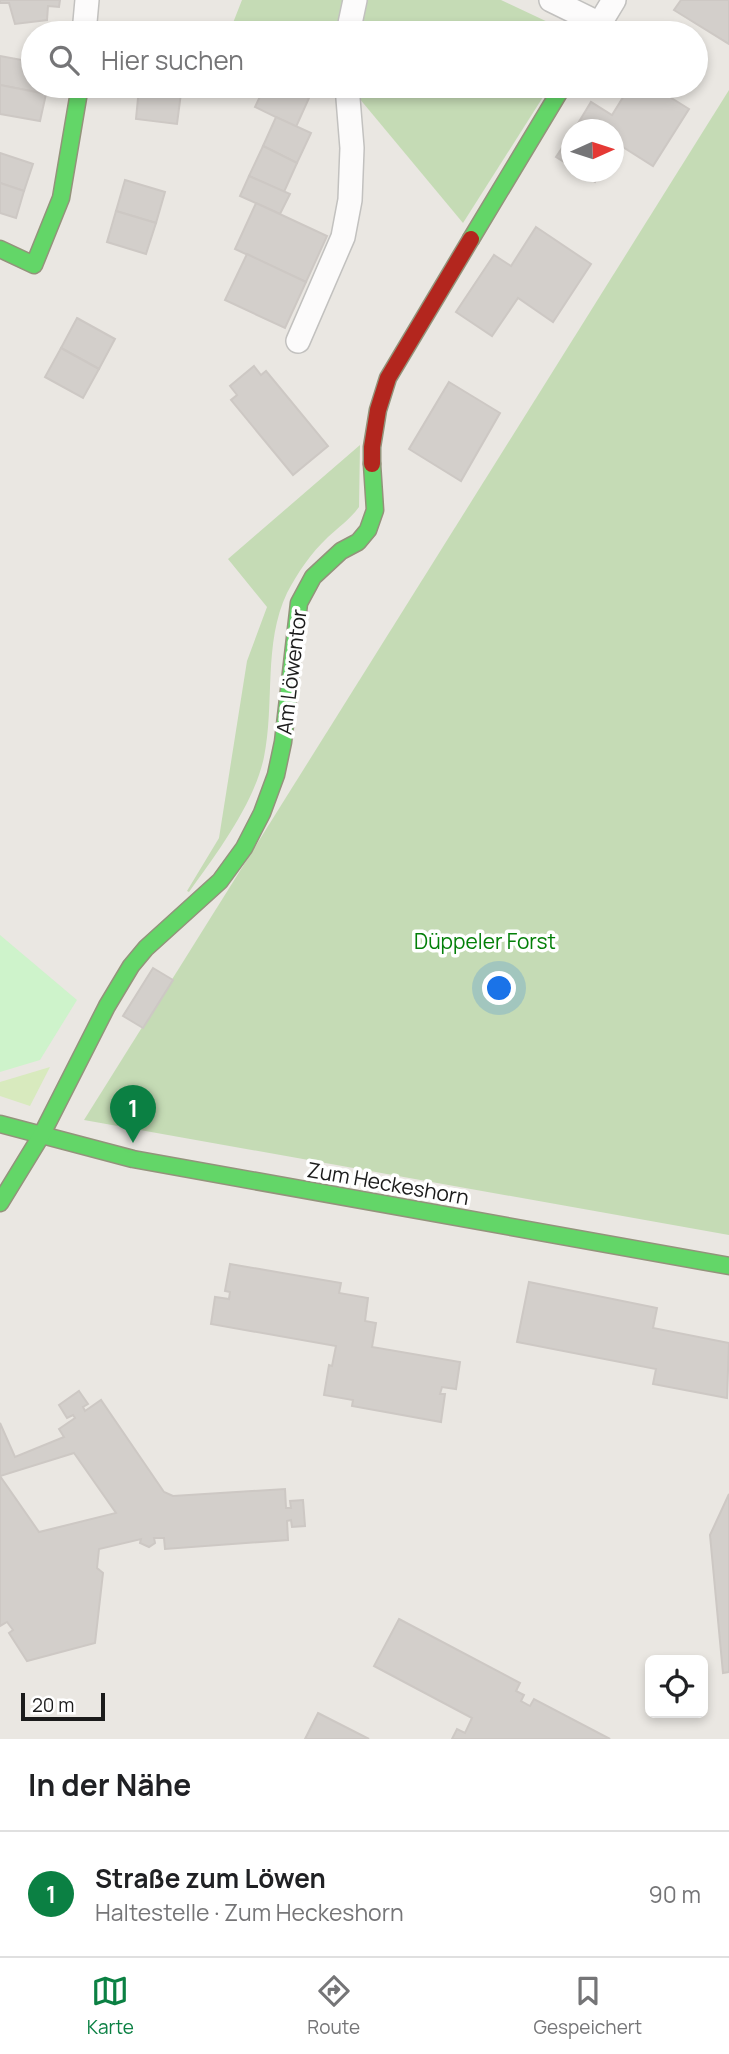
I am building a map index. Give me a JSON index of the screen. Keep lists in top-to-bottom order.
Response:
{
  "streets": {
    "street": ["Am Löwentor", "Zum Heckeshorn"]
  },
  "crossings": [
    ["Am Löwentor", "Zum Heckeshorn"]
  ],
  "parks": ["Düppeler Forst"],
  "scale_bar": "20 m",
  "north": "right",
  "page": {
    "search": "Hier suchen",
    "pins": "1",
    "scale": "20 m",
    "heading": "In der Nähe",
    "list": [
      {
        "mark": "1",
        "name": "Straße zum Löwen",
        "note": "Haltestelle · Zum Heckeshorn",
        "value": "90 m"
      }
    ],
    "nav": ["Karte", "Route", "Gespeichert"]
  }
}
